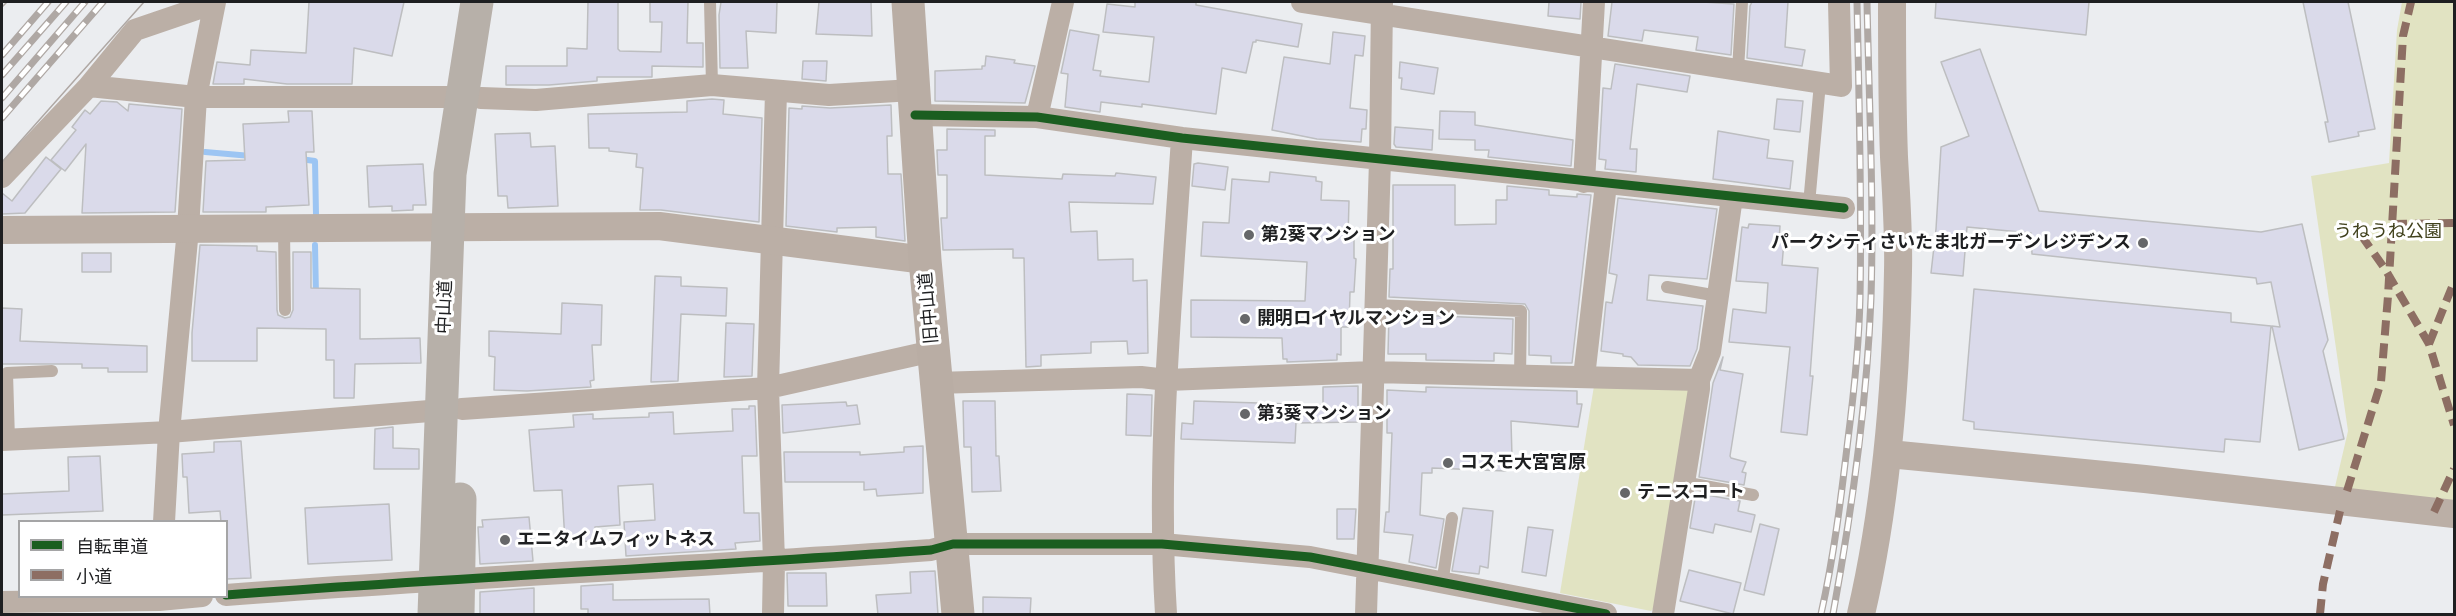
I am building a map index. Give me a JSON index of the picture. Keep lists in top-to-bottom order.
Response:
{
  "streets": {
    "highway": ["中山道"],
    "main road": ["旧中山道"]
  },
  "parks": ["うねうね公園"],
  "places": [
    "第2葵マンション",
    "パークシティさいたま北ガーデンレジデンス",
    "開明ロイヤルマンション",
    "第3葵マンション",
    "コスモ大宮宮原",
    "テニスコート",
    "エニタイムフィットネス"
  ],
  "legend": ["自転車道", "小道"]
}
